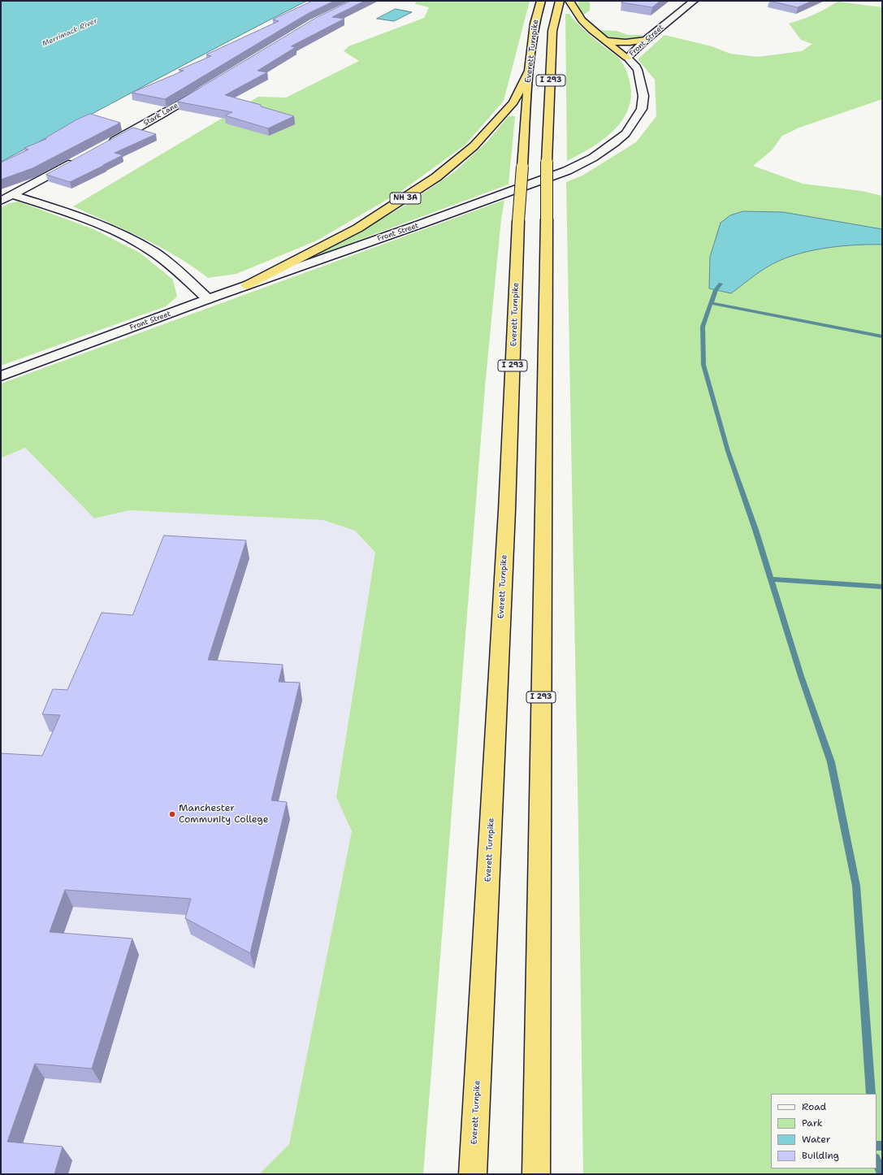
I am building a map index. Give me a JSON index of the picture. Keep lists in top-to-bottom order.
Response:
{
  "streets": {
    "highway": ["Everett Turnpike", "I 293", "NH 3A"],
    "main road": ["Front Street", "Stark Lane"]
  },
  "crossings": [
    ["Front Street", "NH 3A"],
    ["Everett Turnpike", "NH 3A"]
  ],
  "water": ["Merrimack River"],
  "places": ["Manchester Community College"],
  "legend": [
    "Road",
    "Park",
    "Water",
    "Building"
  ]
}
